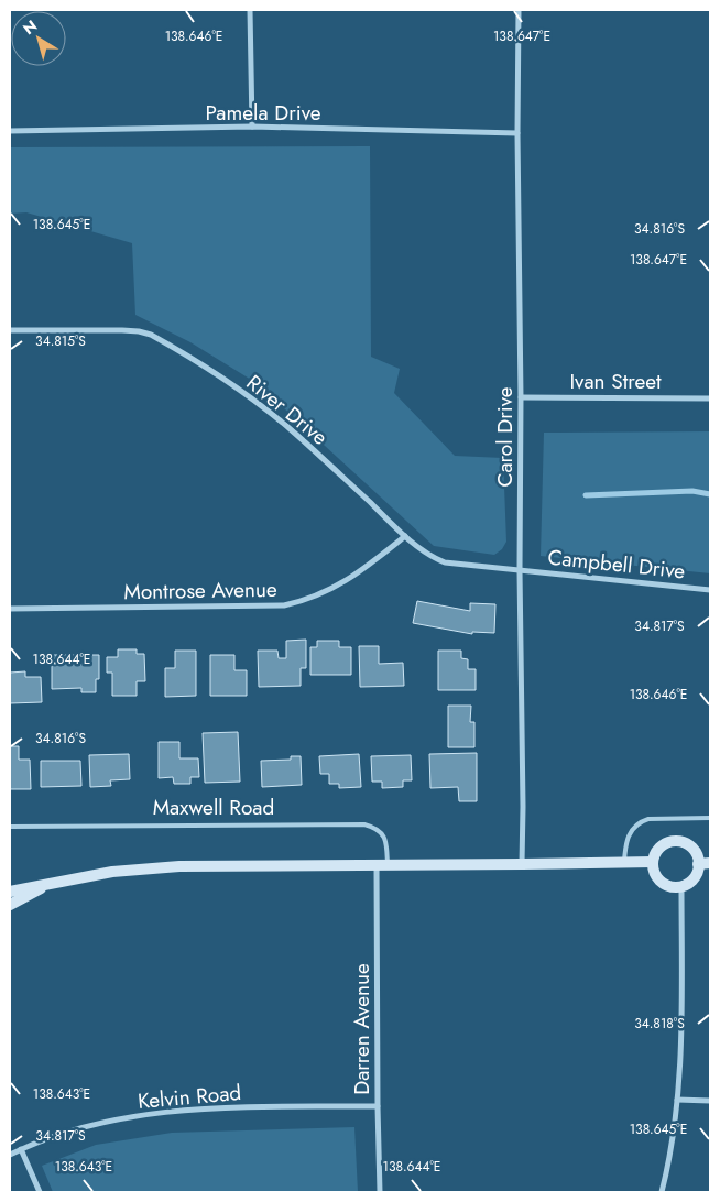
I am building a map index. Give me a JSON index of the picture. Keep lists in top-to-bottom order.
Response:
{
  "streets": {
    "street": [
      "Pamela Drive",
      "Ivan Street",
      "River Drive",
      "Carol Drive",
      "Campbell Drive",
      "Montrose Avenue",
      "Darren Avenue",
      "Kelvin Road"
    ],
    "lane": ["Maxwell Road"]
  },
  "crossings": [
    ["Pamela Drive", "Carol Drive"],
    ["Ivan Street", "Carol Drive"],
    ["River Drive", "Carol Drive"],
    ["River Drive", "Campbell Drive"],
    ["River Drive", "Montrose Avenue"],
    ["Carol Drive", "Campbell Drive"],
    ["Maxwell Road", "Darren Avenue"],
    ["Darren Avenue", "Kelvin Road"]
  ],
  "north": "top left",
  "coordinates": [
    "138.646°E",
    "138.647°E",
    "138.645°E",
    "34.816°S",
    "34.815°S",
    "34.817°S",
    "138.644°E",
    "34.818°S",
    "138.643°E"
  ]
}
